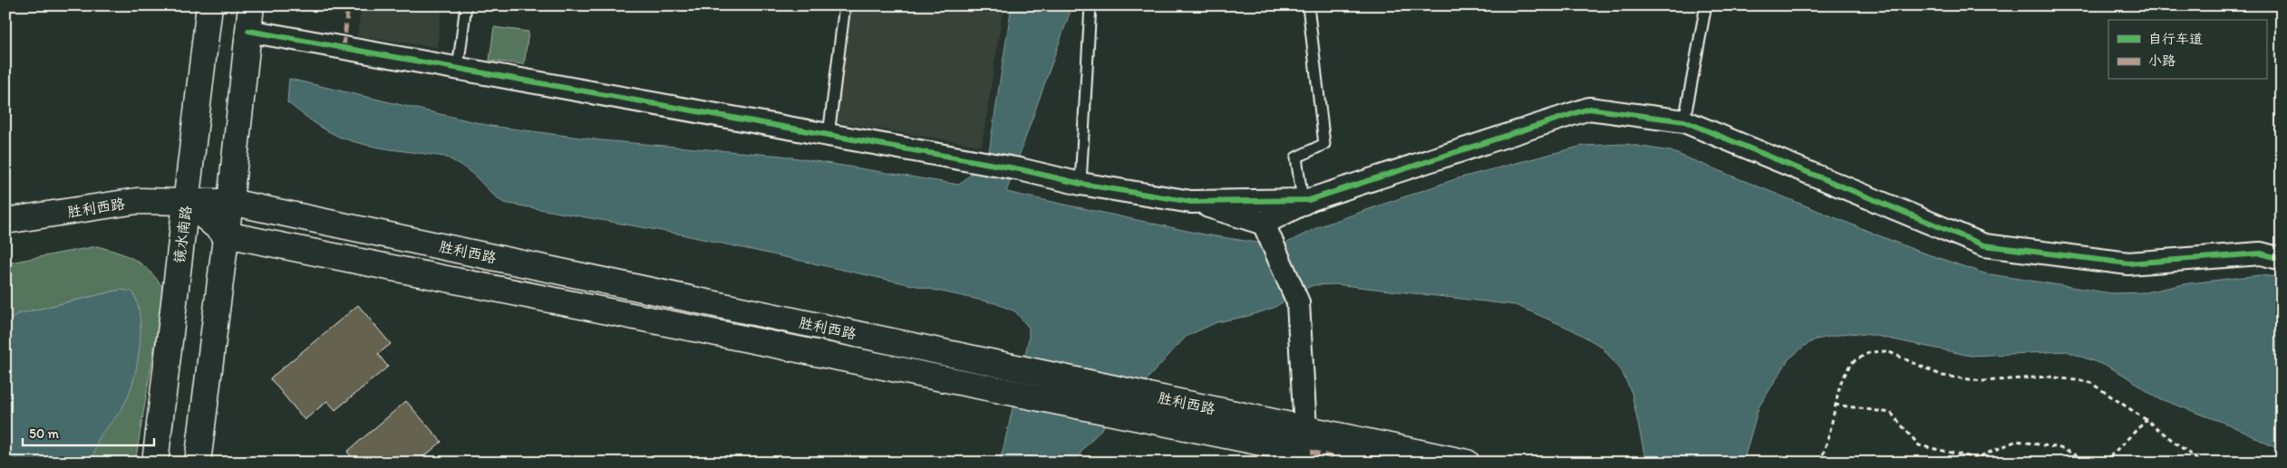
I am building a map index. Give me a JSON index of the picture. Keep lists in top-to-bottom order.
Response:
{
  "streets": {
    "main road": ["胜利西路", "镜水南路"]
  },
  "crossings": [
    ["胜利西路", "镜水南路"]
  ],
  "legend": ["自行车道", "小路"],
  "scale_bar": "50 m"
}
